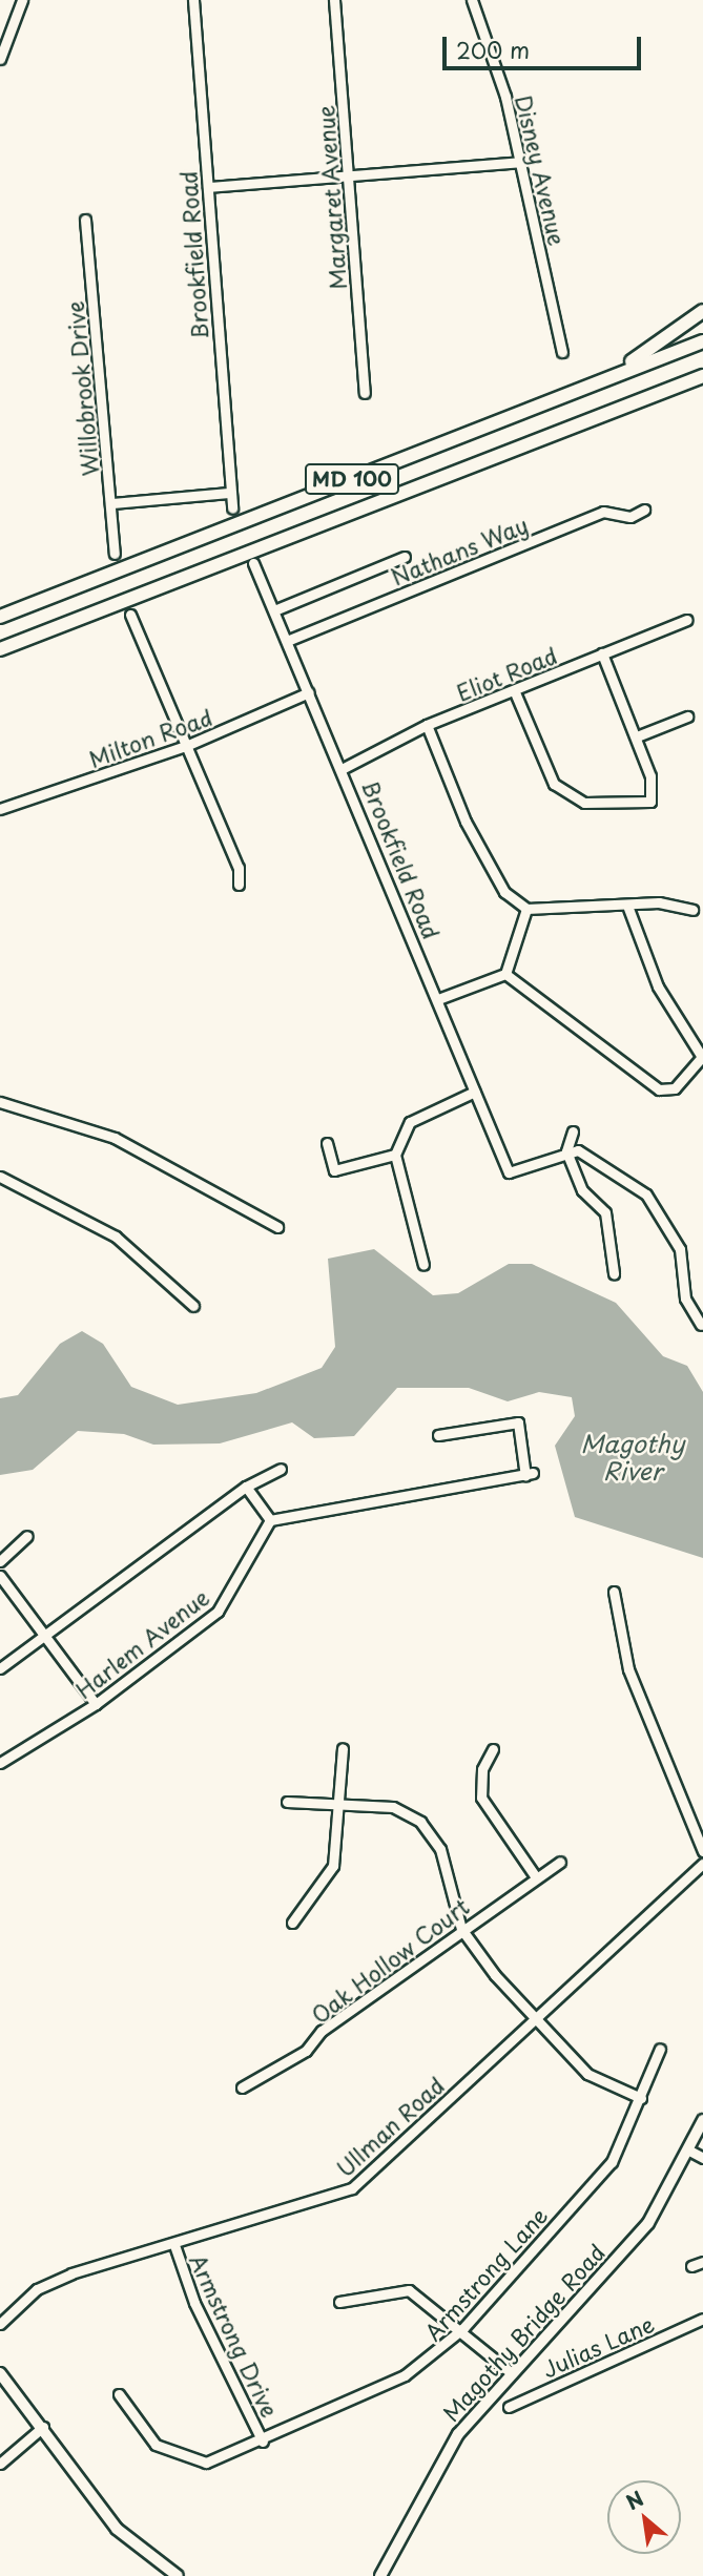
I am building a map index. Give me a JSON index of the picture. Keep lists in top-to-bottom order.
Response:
{
  "streets": {
    "highway": ["MD 100"],
    "main road": ["Magothy Bridge Road"],
    "street": [
      "Disney Avenue",
      "Margaret Avenue",
      "Brookfield Road",
      "Willobrook Drive",
      "Nathans Way",
      "Eliot Road",
      "Milton Road",
      "Harlem Avenue",
      "Oak Hollow Court",
      "Ullman Road",
      "Armstrong Lane",
      "Armstrong Drive",
      "Julias Lane"
    ]
  },
  "crossings": [
    ["Brookfield Road", "Nathans Way"],
    ["Brookfield Road", "Eliot Road"],
    ["Brookfield Road", "Milton Road"],
    ["Ullman Road", "Armstrong Drive"],
    ["Armstrong Lane", "Armstrong Drive"]
  ],
  "water": ["Magothy River"],
  "scale_bar": "200 m",
  "north": "top left"
}
